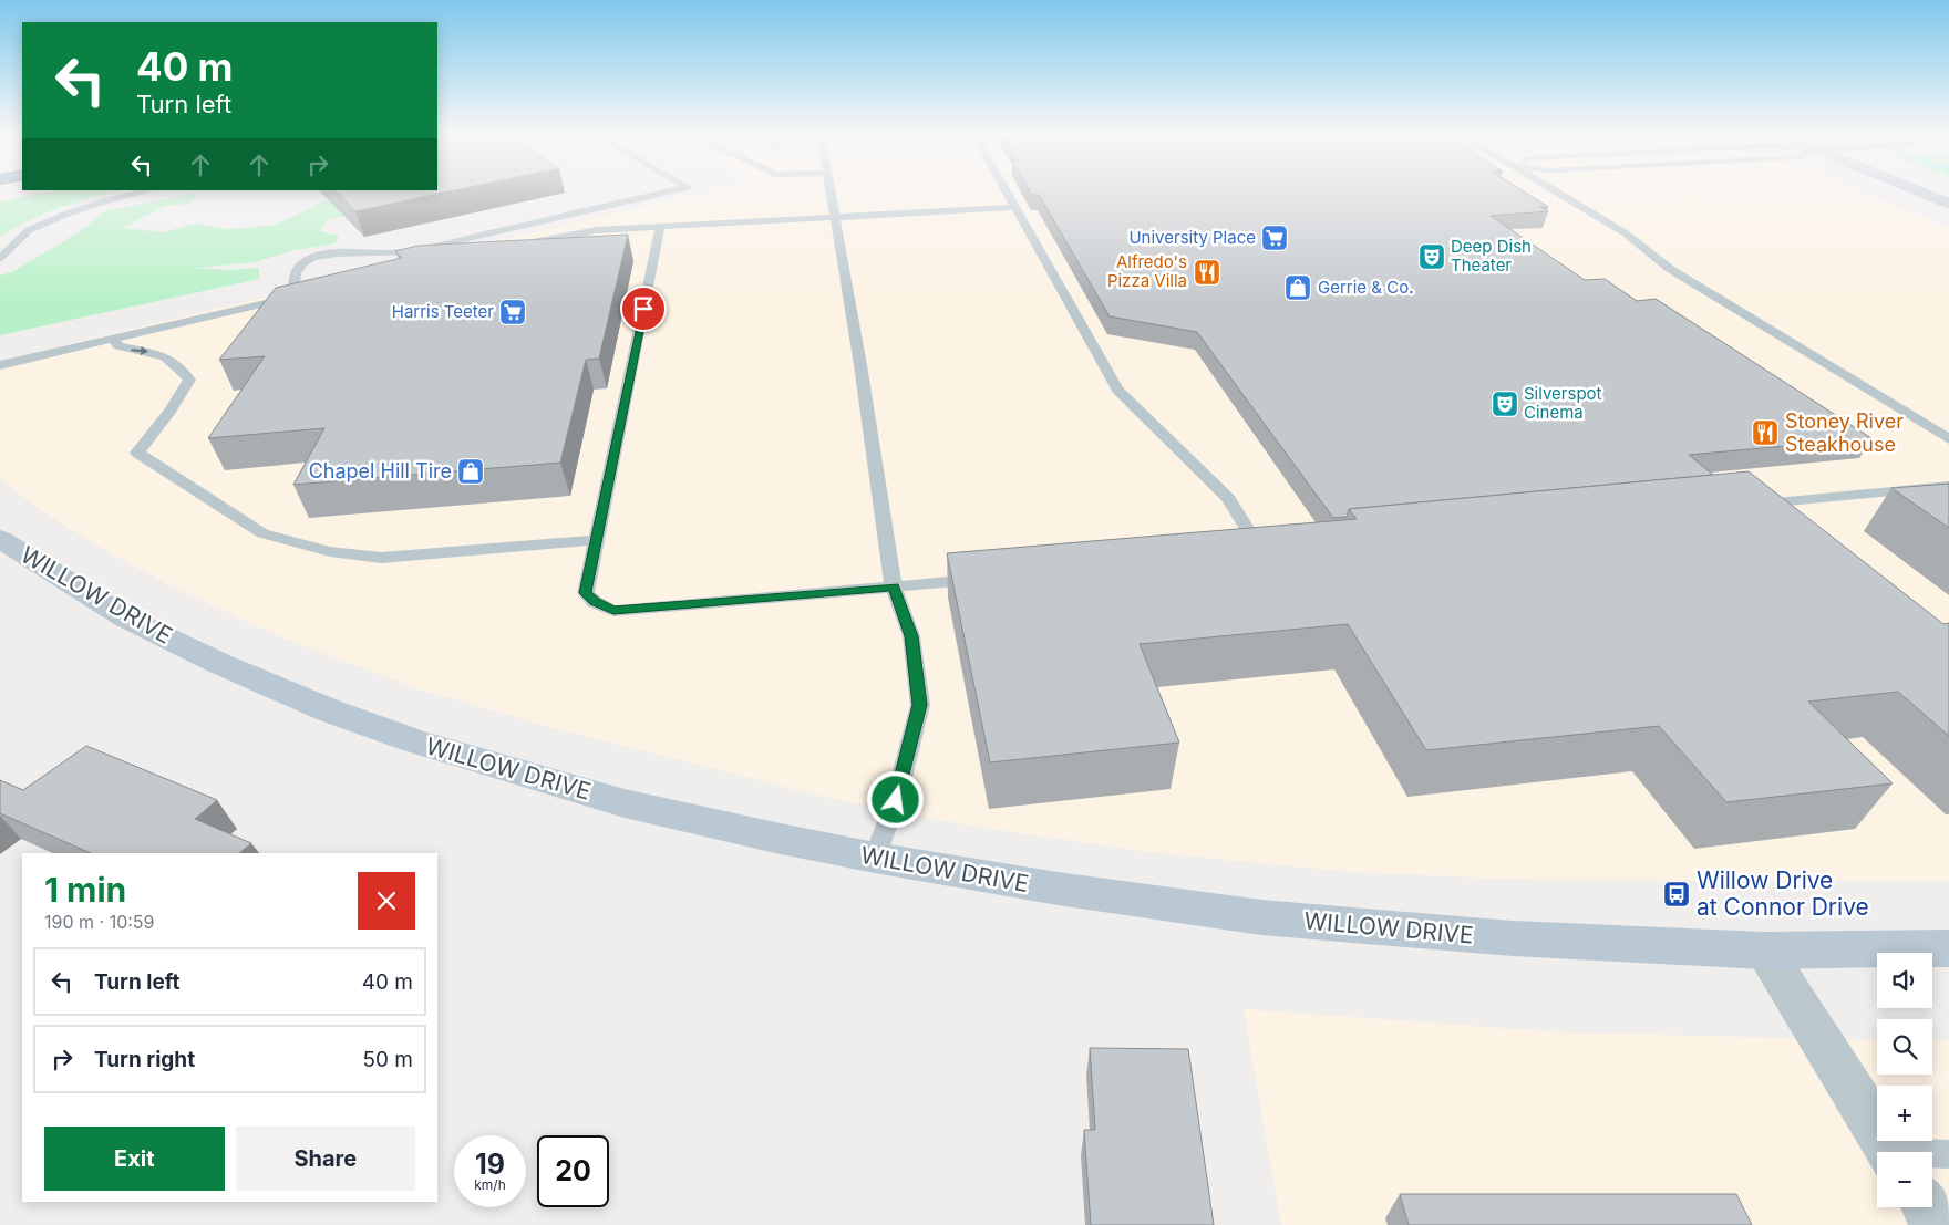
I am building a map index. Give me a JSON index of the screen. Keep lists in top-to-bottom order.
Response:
{
  "streets": {
    "street": ["WILLOW DRIVE"]
  },
  "places": {
    "supermarket": ["University Place", "Harris Teeter"],
    "theatre": ["Deep Dish Theater", "Silverspot Cinema"],
    "restaurant": ["Alfredo's Pizza Villa", "Stoney River Steakhouse"],
    "shop": ["Gerrie & Co.", "Chapel Hill Tire"],
    "bus stop": ["Willow Drive at Connor Drive"]
  },
  "page": {
    "turn": ["40 m", "Turn left"],
    "heading": ["1 min", "190 m · 10:59"],
    "list": [
      {
        "name": "Turn left",
        "value": "40 m"
      },
      {
        "name": "Turn right",
        "value": "50 m"
      }
    ],
    "map_buttons": ["+", "−"],
    "buttons": ["Exit", "Share"],
    "speed": "19 km/h",
    "limit": "20"
  }
}
